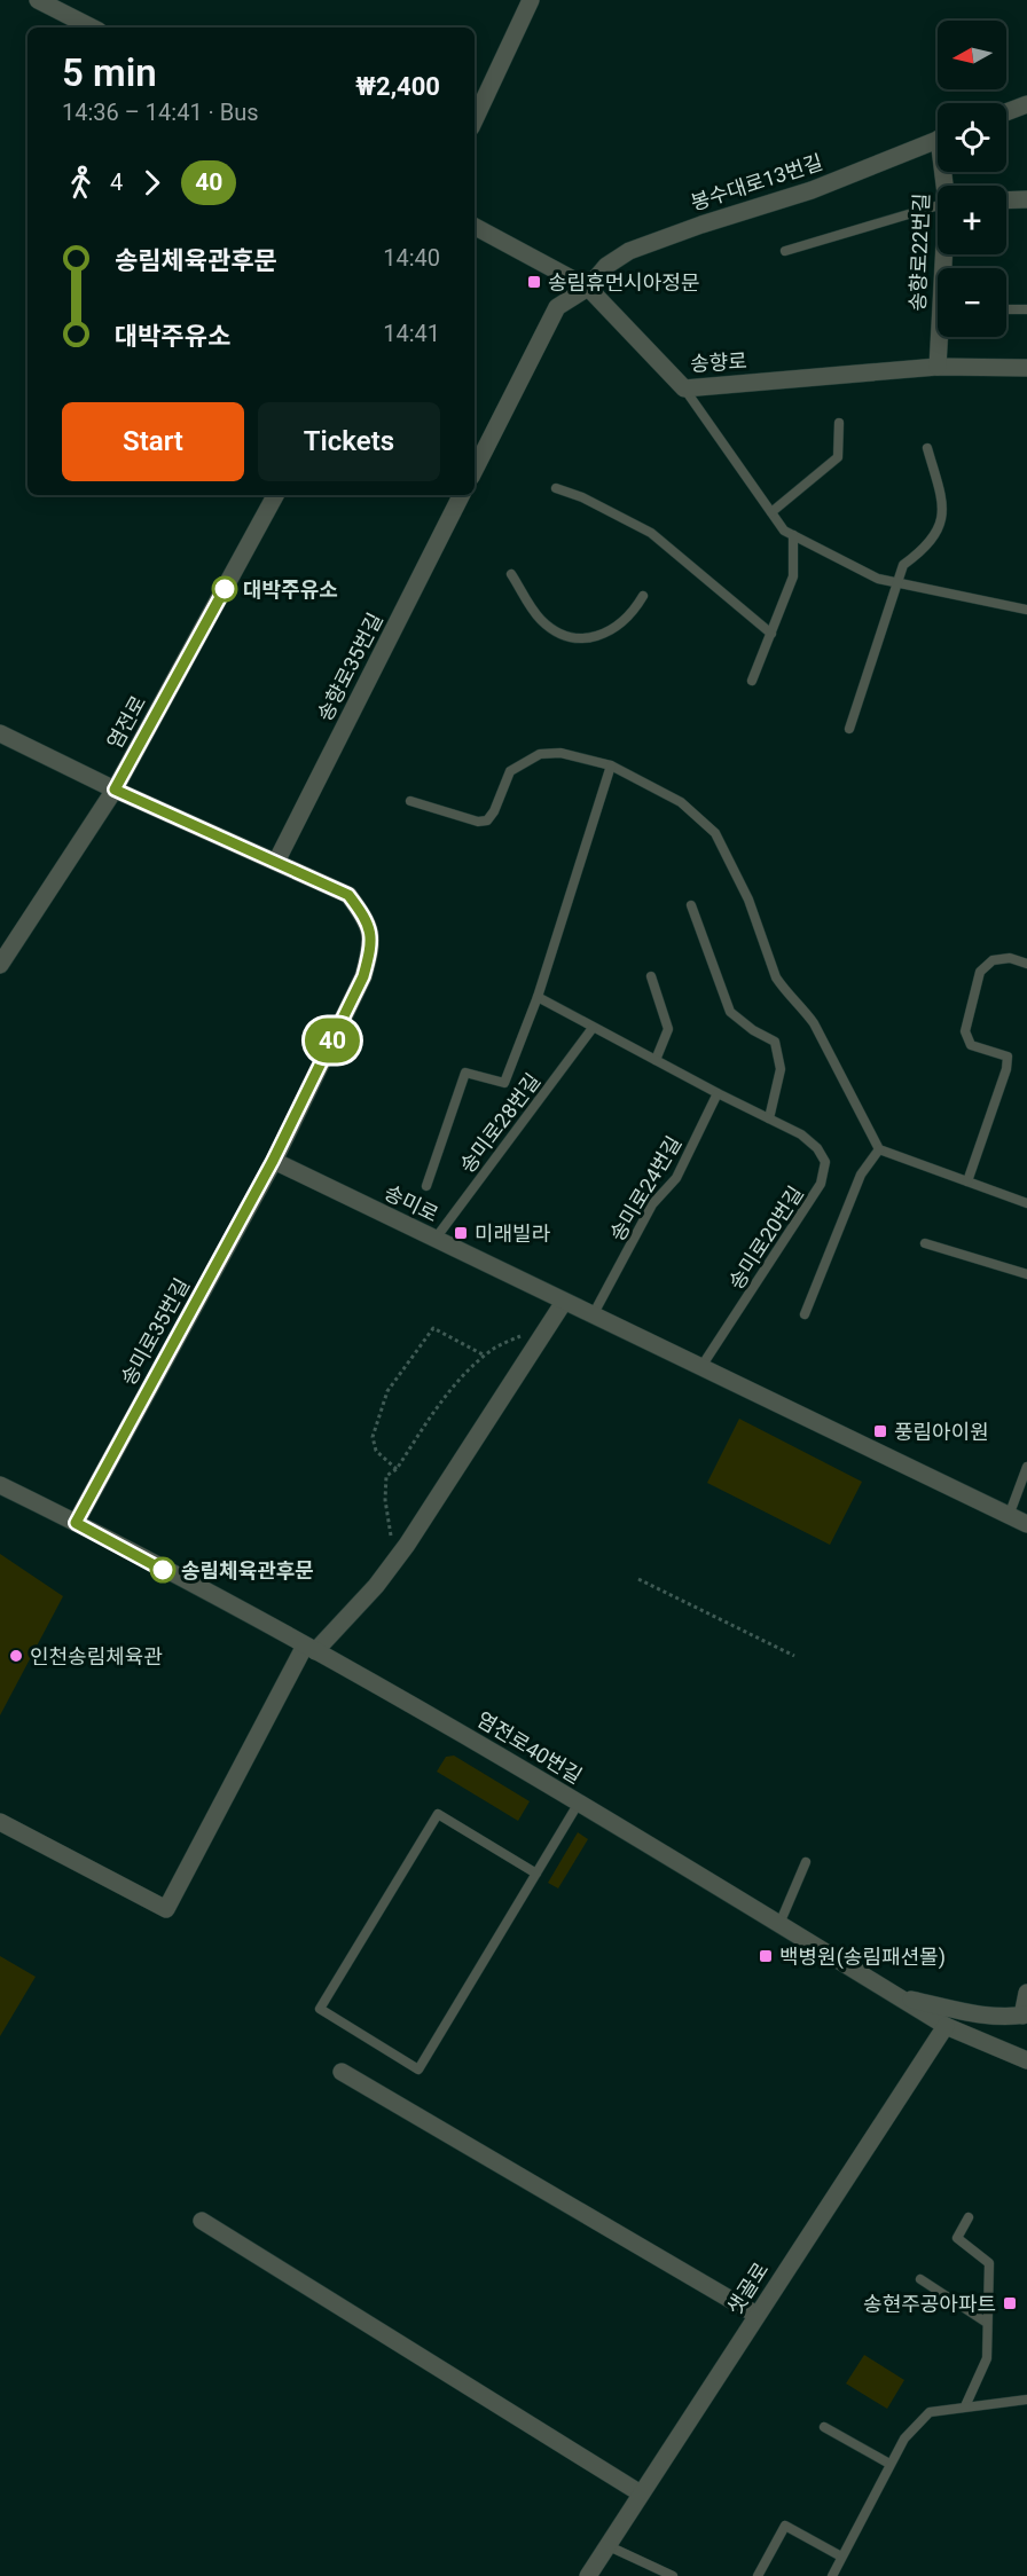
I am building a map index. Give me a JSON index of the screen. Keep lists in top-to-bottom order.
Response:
{
  "streets": {
    "street": [
      "봉수대로13번길",
      "송향로22번길",
      "송향로",
      "송향로35번길",
      "염전로",
      "송미로",
      "송미로35번길",
      "염전로40번길",
      "샛골로"
    ],
    "lane": ["송미로28번길", "송미로24번길", "송미로20번길"]
  },
  "crossings": [
    ["봉수대로13번길", "송향로"],
    ["송향로22번길", "송향로"],
    ["송미로28번길", "송미로"],
    ["송미로24번길", "송미로"],
    ["송미로24번길", "송미로20번길"],
    ["송미로", "송미로20번길"],
    ["송미로", "송미로35번길"],
    ["송미로35번길", "염전로40번길"],
    ["염전로40번길", "샛골로"]
  ],
  "places": {
    "transit": [
      "송림휴먼시아정문",
      "미래빌라",
      "풍림아이원",
      "백병원(송림패션몰)",
      "송현주공아파트"
    ],
    "other": ["대박주유소", "송림체육관후문", "인천송림체육관"]
  },
  "lines": ["bus line 40"],
  "north": "left",
  "page": {
    "on_map": "40",
    "map_buttons": ["+", "−"],
    "heading": ["5 min", "14:36 – 14:41 · Bus", "₩2,400"],
    "legs": ["4", "40"],
    "list": [
      {
        "name": "송림체육관후문",
        "value": "14:40"
      },
      {
        "name": "대박주유소",
        "value": "14:41"
      }
    ],
    "buttons": ["Start", "Tickets"]
  }
}
